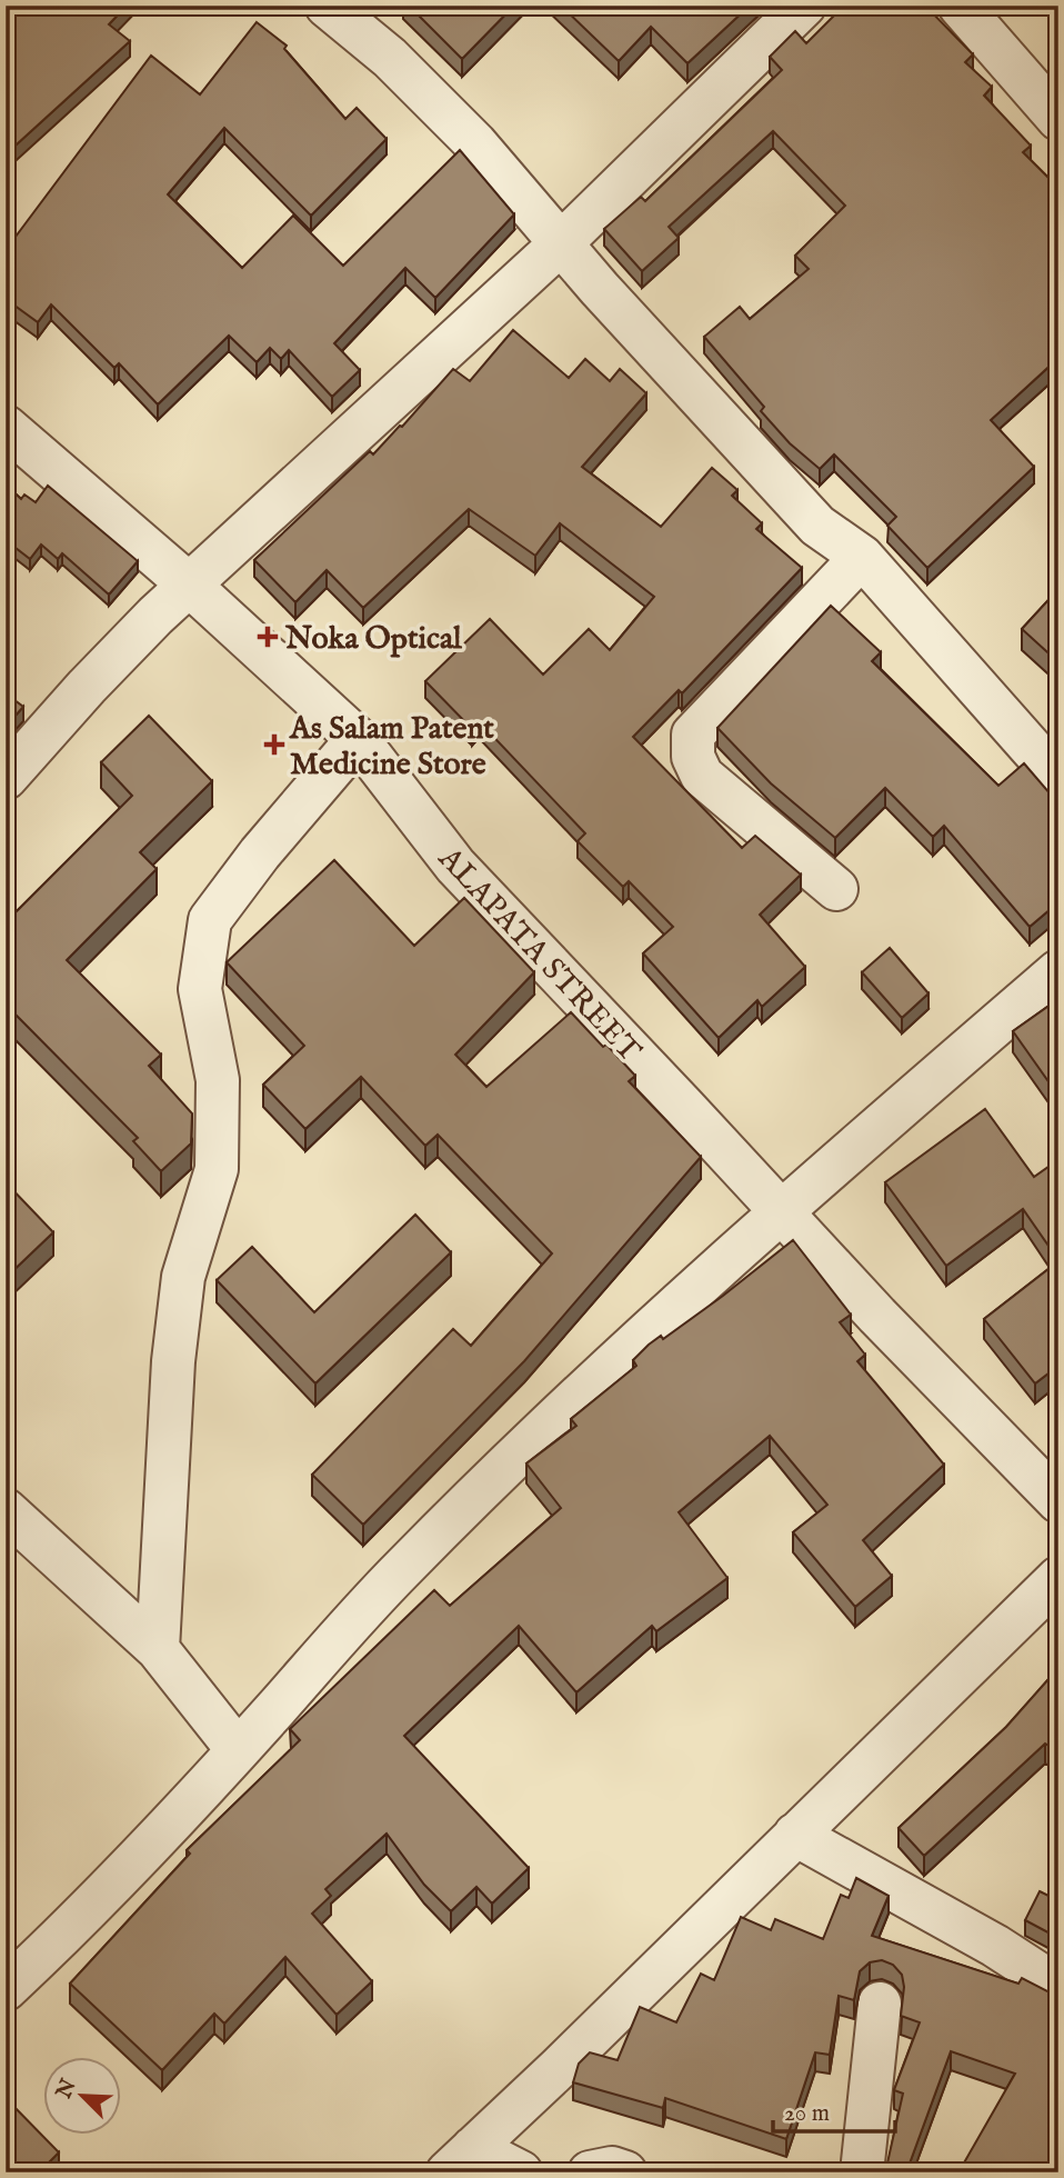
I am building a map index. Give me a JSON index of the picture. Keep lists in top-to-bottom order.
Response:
{
  "streets": {
    "street": ["ALAPATA STREET"]
  },
  "places": {
    "health": ["Noka Optical", "As Salam Patent Medicine Store"]
  },
  "scale_bar": "20 m",
  "north": "top left"
}
